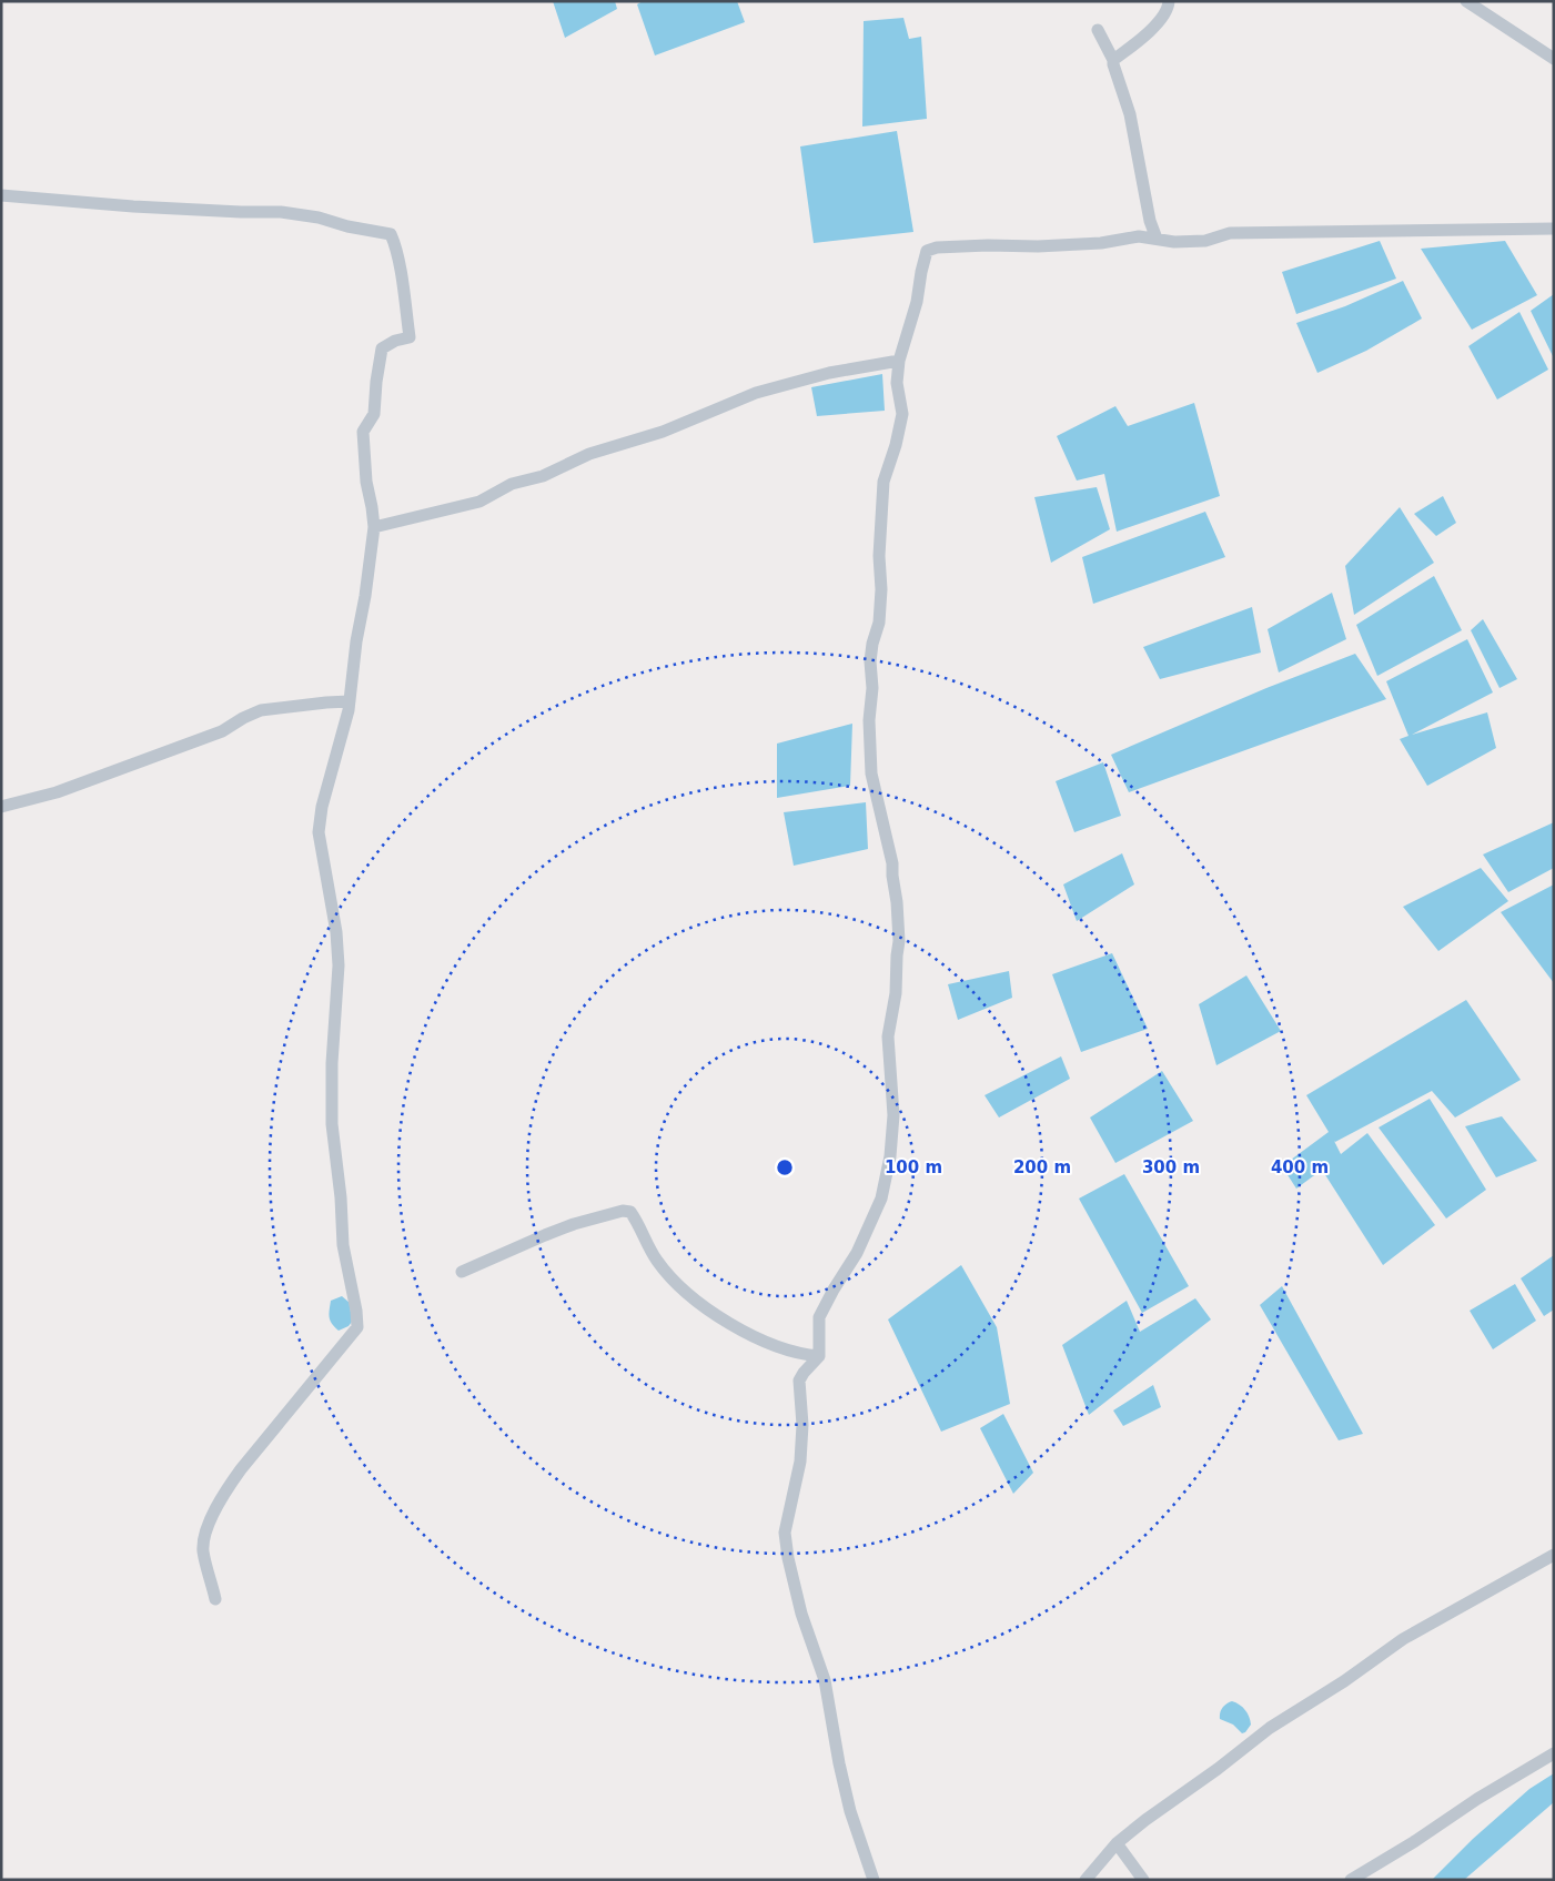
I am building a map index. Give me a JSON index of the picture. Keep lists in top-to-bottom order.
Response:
{
  "rings": [
    "100 m",
    "200 m",
    "300 m",
    "400 m"
  ]
}
